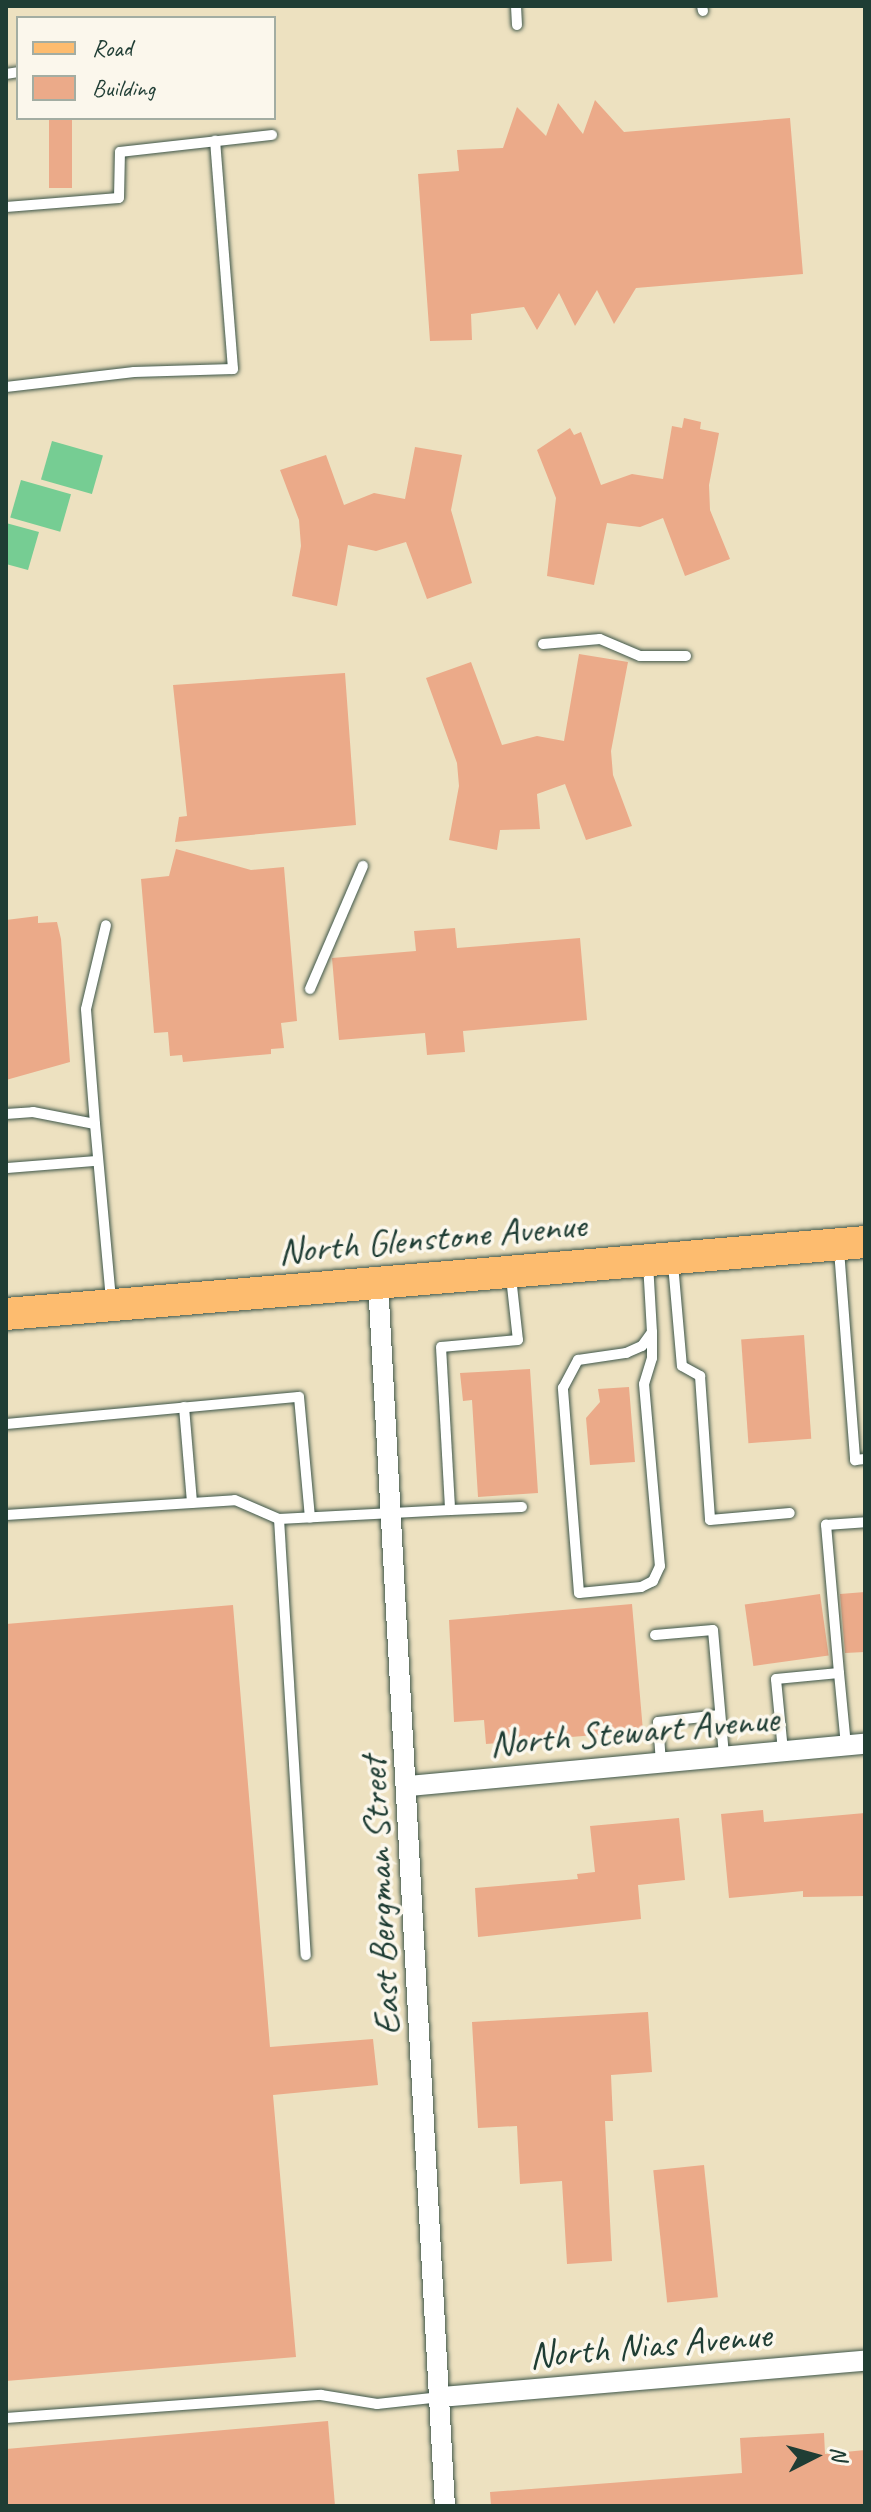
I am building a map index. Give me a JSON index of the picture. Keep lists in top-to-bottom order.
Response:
{
  "streets": {
    "main road": ["North Glenstone Avenue"],
    "street": ["North Stewart Avenue", "East Bergman Street", "North Nias Avenue"]
  },
  "crossings": [
    ["North Glenstone Avenue", "East Bergman Street"],
    ["North Stewart Avenue", "East Bergman Street"],
    ["East Bergman Street", "North Nias Avenue"]
  ],
  "legend": ["Road", "Building"],
  "north": "right"
}
